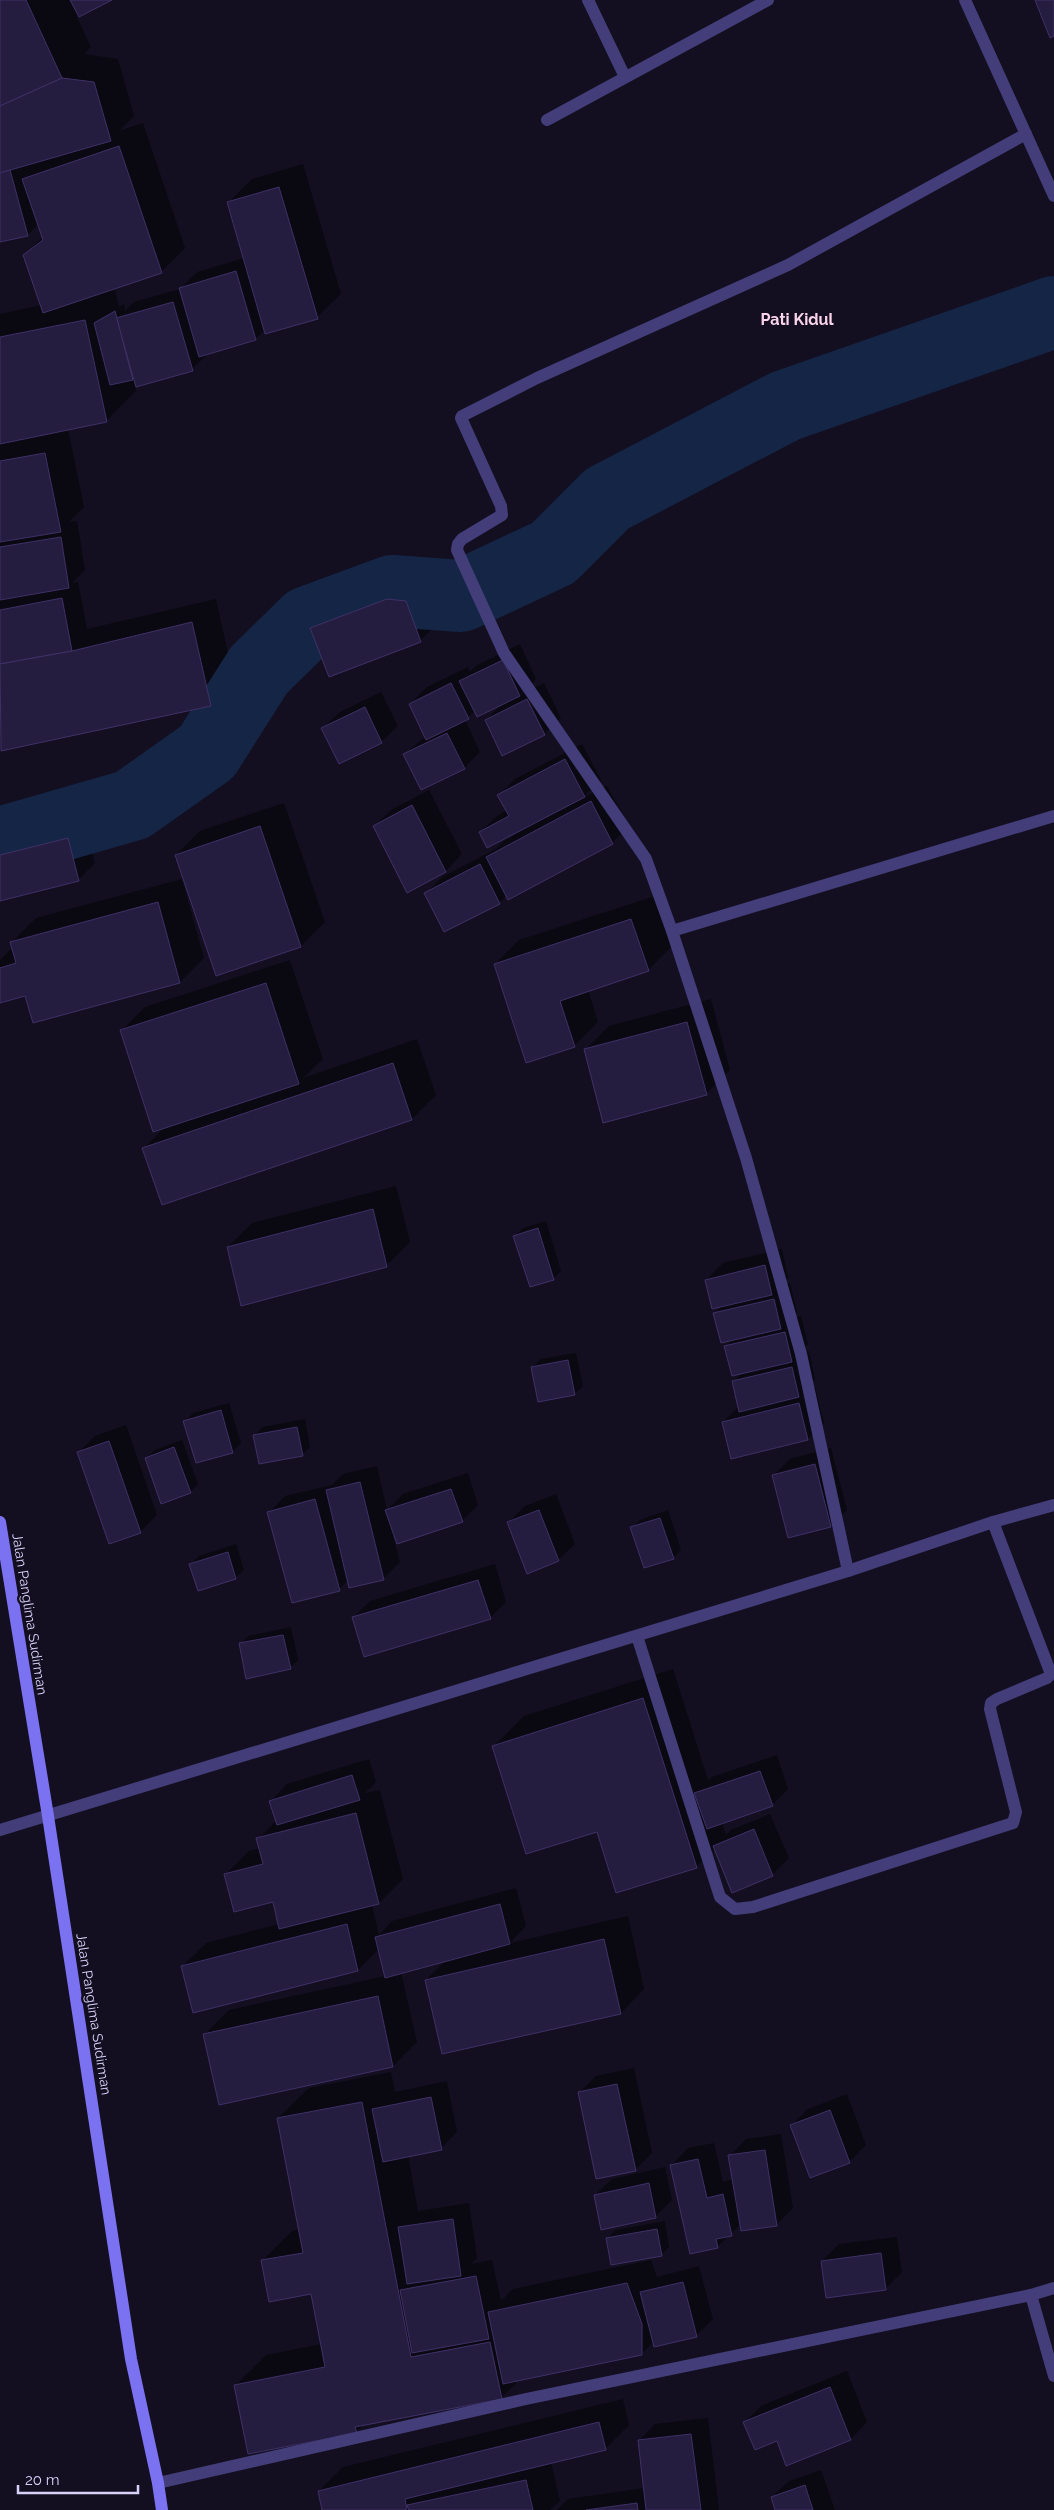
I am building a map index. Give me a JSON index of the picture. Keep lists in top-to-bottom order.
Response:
{
  "streets": {
    "main road": ["Jalan Panglima Sudirman"]
  },
  "districts": ["Pati Kidul"],
  "scale_bar": "20 m"
}
